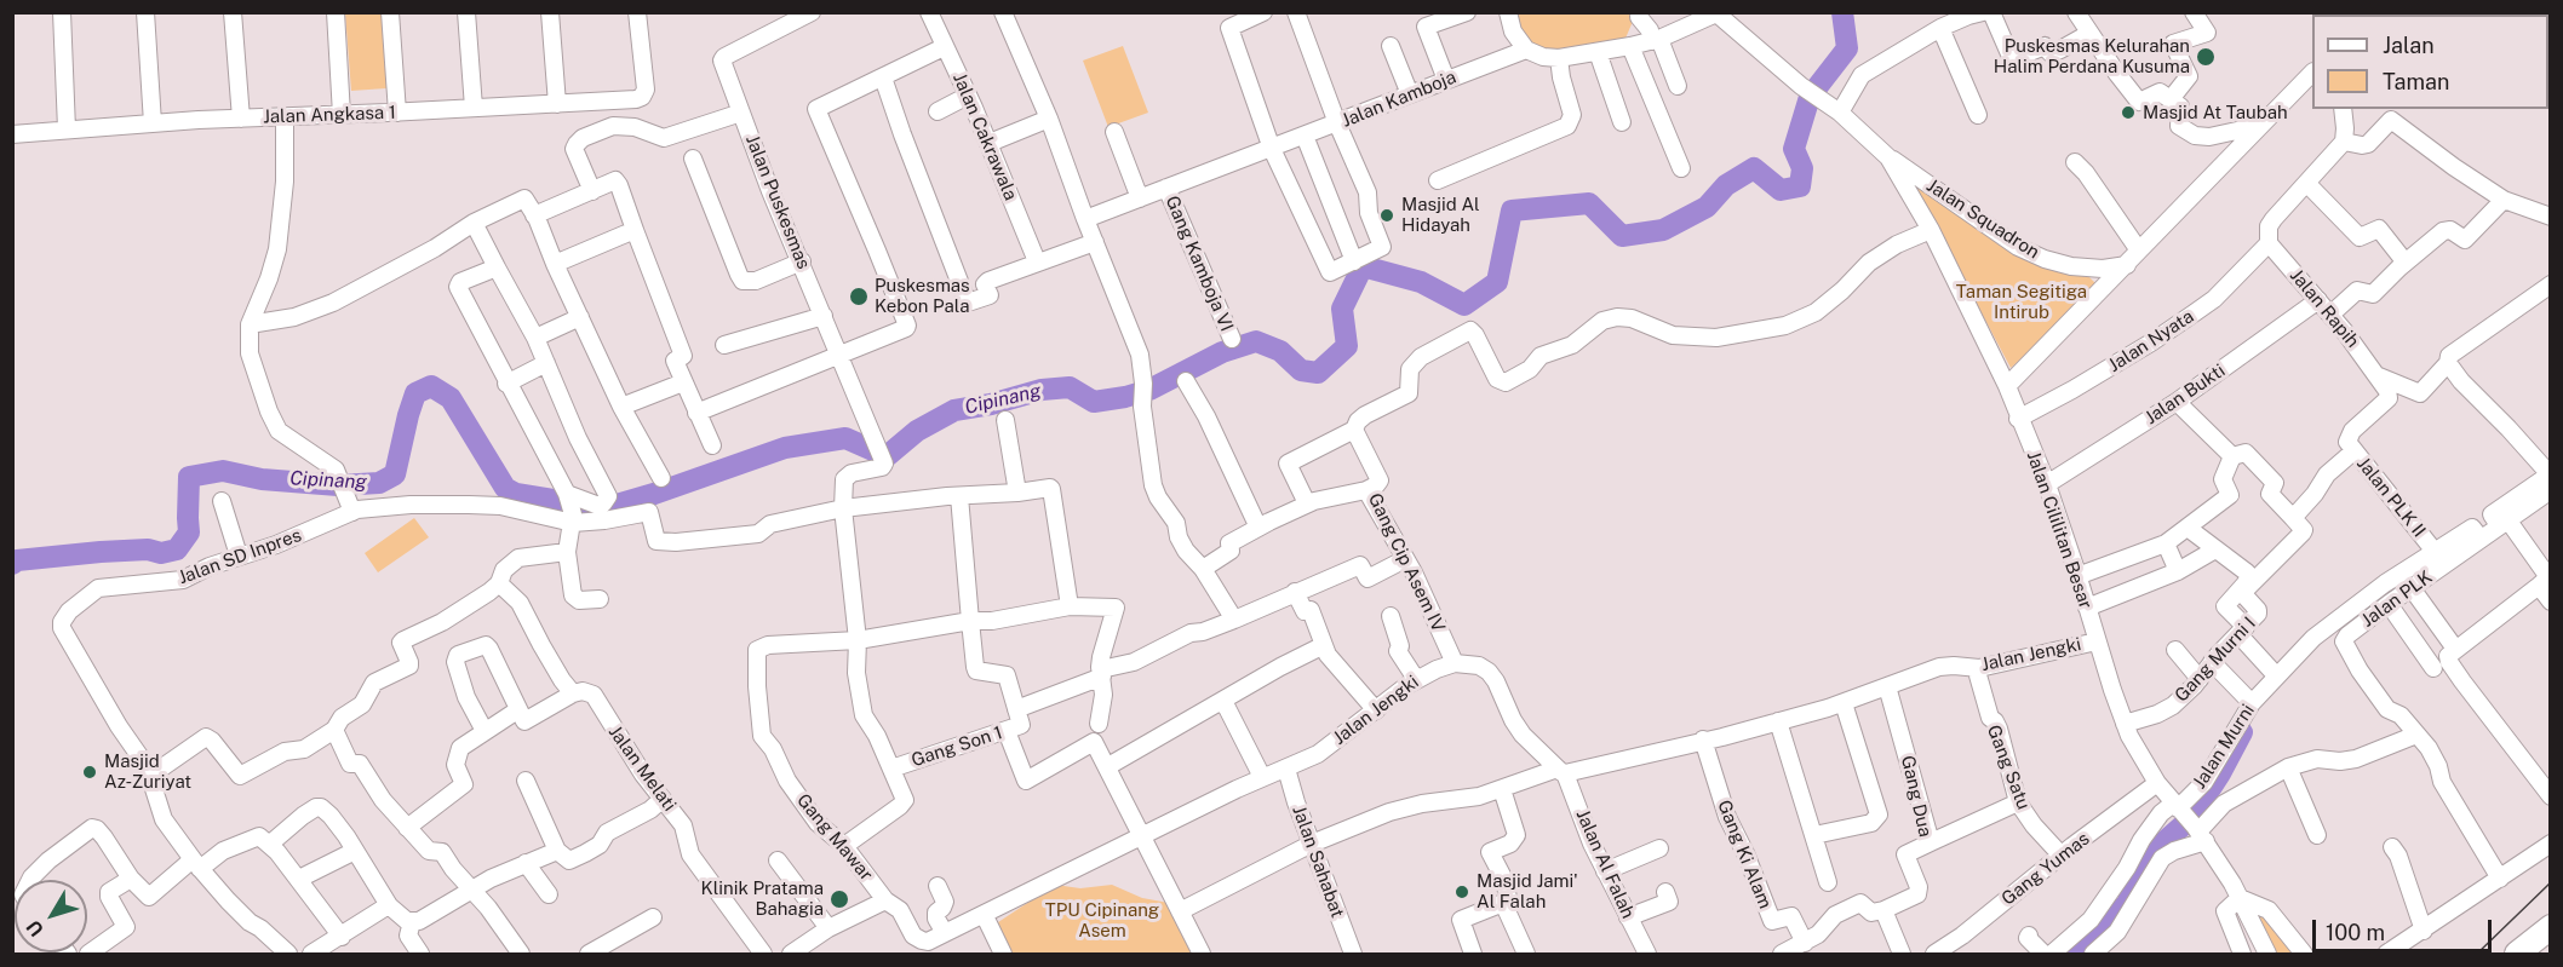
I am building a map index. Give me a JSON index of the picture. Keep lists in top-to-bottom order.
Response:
{
  "streets": {
    "street": [
      "Jalan Kamboja",
      "Jalan Angkasa 1",
      "Jalan Cakrawala",
      "Jalan Puskesmas",
      "Jalan Squadron",
      "Gang Kamboja VI",
      "Jalan Rapih",
      "Jalan Nyata",
      "Jalan Bukti",
      "Jalan PLK II",
      "Jalan Cililitan Besar",
      "Jalan SD Inpres",
      "Gang Cip Asem IV",
      "Jalan PLK",
      "Jalan Jengki",
      "Gang Murni I",
      "Gang Son 1",
      "Jalan Murni",
      "Gang Satu",
      "Jalan Melati",
      "Gang Dua",
      "Gang Mawar",
      "Gang Ki Alam",
      "Jalan Sahabat",
      "Jalan Al Falah",
      "Gang Yumas"
    ]
  },
  "crossings": [
    ["Jalan Kamboja", "Gang Kamboja VI"],
    ["Jalan Puskesmas", "Jalan SD Inpres"],
    ["Jalan Squadron", "Jalan Cililitan Besar"],
    ["Jalan Rapih", "Jalan Nyata"],
    ["Jalan Rapih", "Jalan Bukti"],
    ["Jalan Rapih", "Jalan PLK II"],
    ["Jalan Nyata", "Jalan Cililitan Besar"],
    ["Jalan Bukti", "Jalan Cililitan Besar"],
    ["Jalan PLK II", "Jalan PLK"],
    ["Jalan Cililitan Besar", "Jalan Jengki"],
    ["Jalan Cililitan Besar", "Gang Murni I"],
    ["Jalan Cililitan Besar", "Jalan Murni"],
    ["Jalan Cililitan Besar", "Gang Yumas"],
    ["Gang Cip Asem IV", "Jalan Jengki"],
    ["Gang Cip Asem IV", "Gang Son 1"],
    ["Jalan PLK", "Jalan Murni"],
    ["Jalan Jengki", "Gang Satu"],
    ["Jalan Jengki", "Gang Dua"],
    ["Jalan Jengki", "Gang Mawar"],
    ["Jalan Jengki", "Gang Ki Alam"],
    ["Jalan Jengki", "Jalan Sahabat"],
    ["Jalan Jengki", "Jalan Al Falah"],
    ["Gang Satu", "Gang Yumas"]
  ],
  "water": ["Cipinang"],
  "parks": ["Taman Segitiga Intirub", "TPU Cipinang Asem"],
  "places": [
    "Puskesmas Kelurahan Halim Perdana Kusuma",
    "Masjid At Taubah",
    "Masjid Al Hidayah",
    "Puskesmas Kebon Pala",
    "Masjid Az-Zuriyat",
    "Masjid Jami' Al Falah",
    "Klinik Pratama Bahagia"
  ],
  "legend": ["Jalan", "Taman"],
  "scale_bar": "100 m",
  "north": "bottom left"
}
